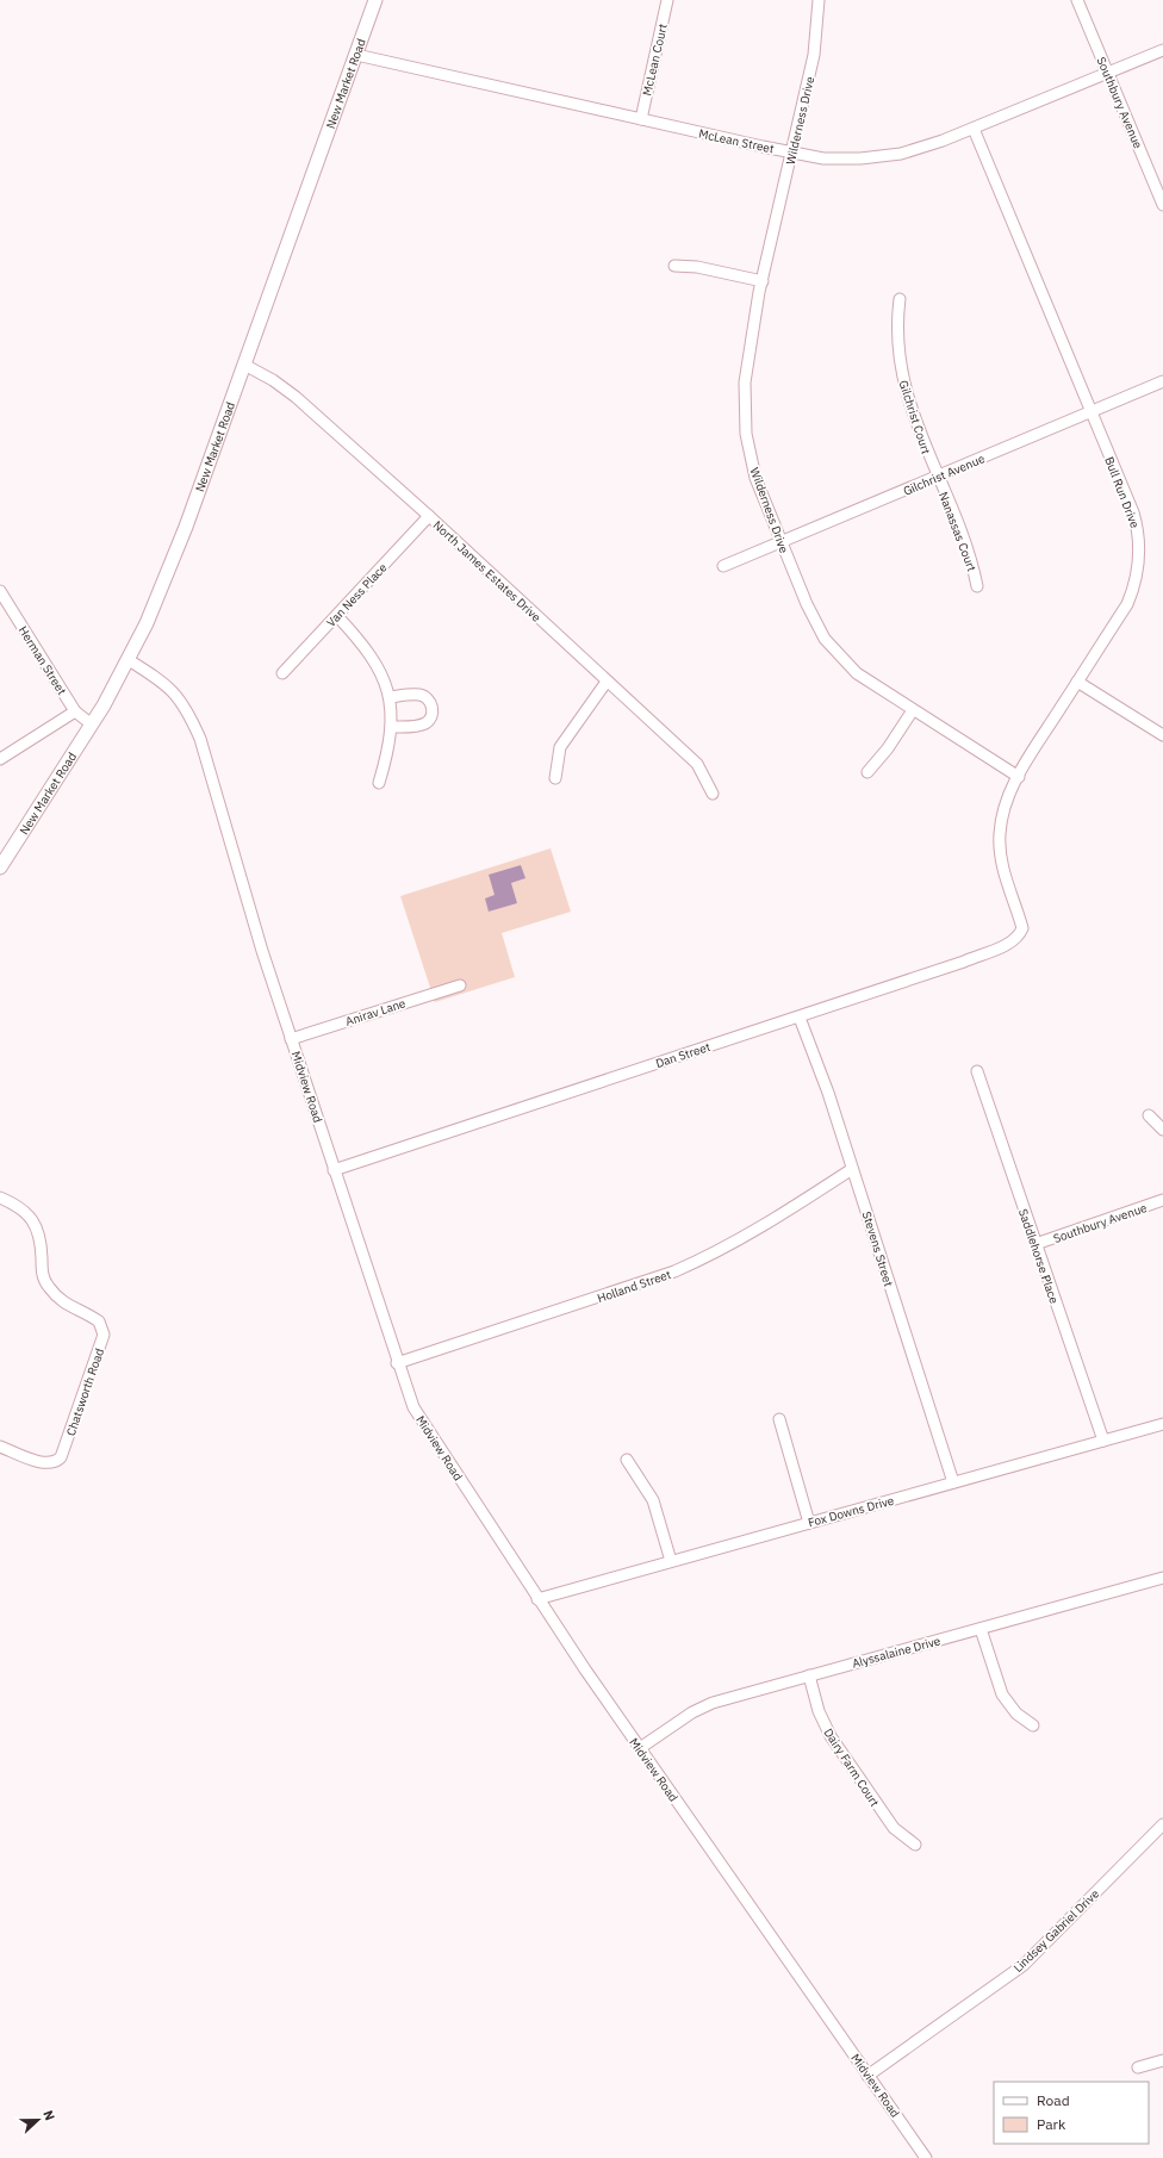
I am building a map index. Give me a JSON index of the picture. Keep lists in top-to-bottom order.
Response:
{
  "streets": {
    "main road": ["New Market Road"],
    "street": [
      "McLean Court",
      "Southbury Avenue",
      "Wilderness Drive",
      "McLean Street",
      "Gilchrist Court",
      "Gilchrist Avenue",
      "Bull Run Drive",
      "Nanassas Court",
      "North James Estates Drive",
      "Van Ness Place",
      "Herman Street",
      "Anirav Lane",
      "Dan Street",
      "Midview Road",
      "Stevens Street",
      "Saddlehorse Place",
      "Holland Street",
      "Chatsworth Road",
      "Fox Downs Drive",
      "Alyssalaine Drive",
      "Dairy Farm Court",
      "Lindsey Gabriel Drive"
    ]
  },
  "crossings": [
    ["McLean Court", "McLean Street"],
    ["New Market Road", "McLean Street"],
    ["New Market Road", "North James Estates Drive"],
    ["New Market Road", "Herman Street"],
    ["New Market Road", "Midview Road"],
    ["Southbury Avenue", "McLean Street"],
    ["Southbury Avenue", "Saddlehorse Place"],
    ["Wilderness Drive", "McLean Street"],
    ["Wilderness Drive", "Gilchrist Avenue"],
    ["Wilderness Drive", "Bull Run Drive"],
    ["McLean Street", "Bull Run Drive"],
    ["Gilchrist Court", "Gilchrist Avenue"],
    ["Gilchrist Court", "Nanassas Court"],
    ["Gilchrist Avenue", "Bull Run Drive"],
    ["Gilchrist Avenue", "Nanassas Court"],
    ["Bull Run Drive", "Dan Street"],
    ["North James Estates Drive", "Van Ness Place"],
    ["Anirav Lane", "Midview Road"],
    ["Dan Street", "Midview Road"],
    ["Dan Street", "Stevens Street"],
    ["Midview Road", "Holland Street"],
    ["Midview Road", "Fox Downs Drive"],
    ["Midview Road", "Alyssalaine Drive"],
    ["Midview Road", "Lindsey Gabriel Drive"],
    ["Stevens Street", "Holland Street"],
    ["Stevens Street", "Fox Downs Drive"],
    ["Saddlehorse Place", "Fox Downs Drive"],
    ["Alyssalaine Drive", "Dairy Farm Court"]
  ],
  "legend": ["Road", "Park"],
  "north": "right"
}
